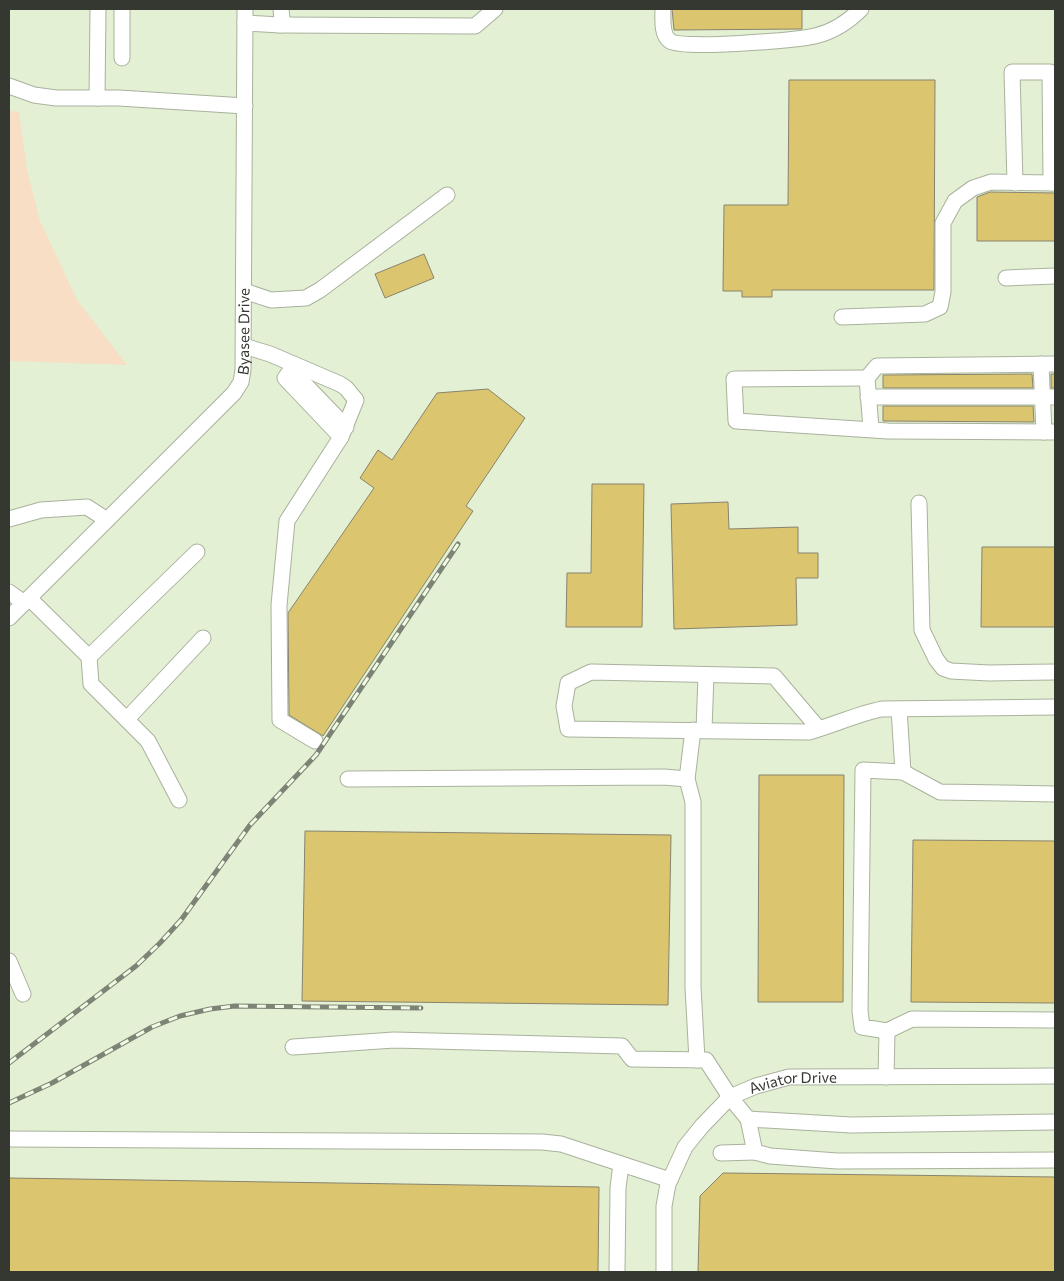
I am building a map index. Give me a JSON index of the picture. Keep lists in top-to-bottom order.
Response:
{
  "streets": {
    "street": ["Byasee Drive", "Aviator Drive"]
  }
}
